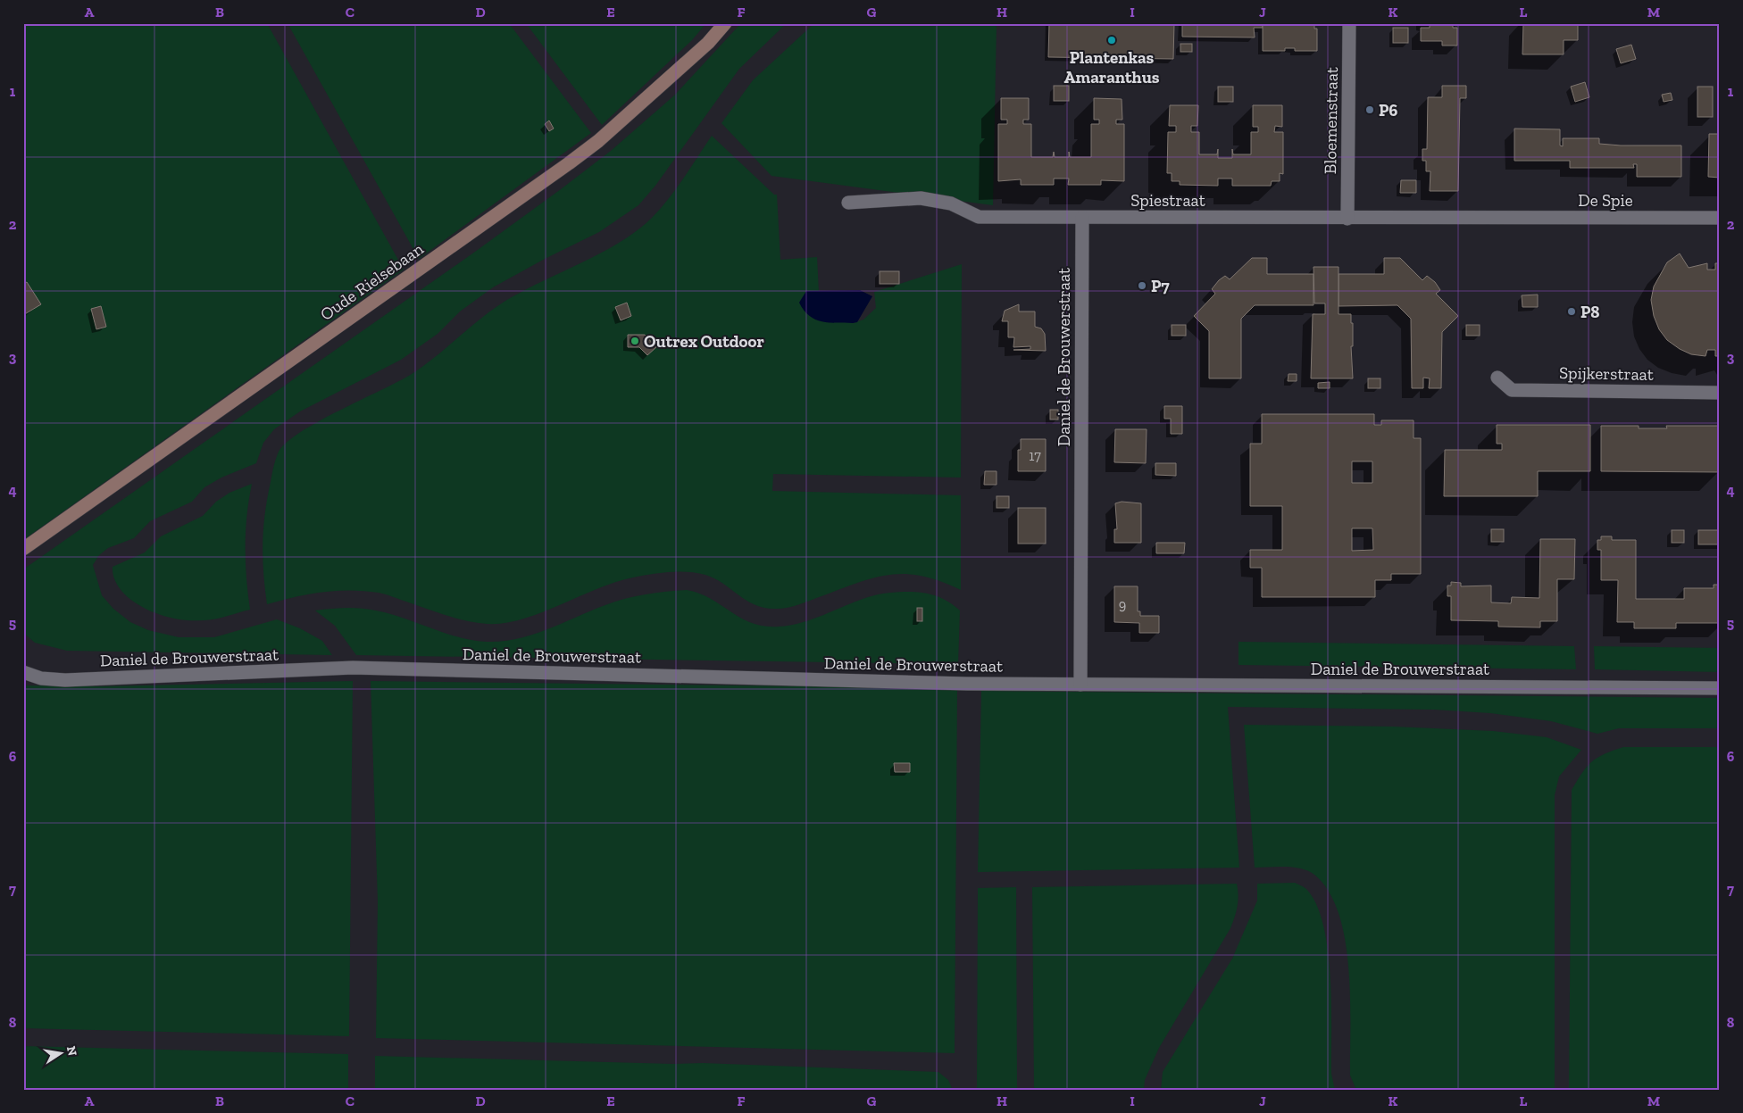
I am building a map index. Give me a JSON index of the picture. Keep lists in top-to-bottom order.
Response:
{
  "streets": {
    "street": [
      "Bloemenstraat",
      "Spiestraat",
      "De Spie",
      "Oude Rielsebaan",
      "Daniel de Brouwerstraat",
      "Spijkerstraat"
    ]
  },
  "crossings": [
    ["Bloemenstraat", "Spiestraat"],
    ["Spiestraat", "De Spie"],
    ["Spiestraat", "Daniel de Brouwerstraat"]
  ],
  "places": [
    "Plantenkas Amaranthus",
    "P6",
    "P7",
    "P8",
    "Outrex Outdoor"
  ],
  "house_numbers": ["17", "9"],
  "north": "right",
  "grid": {
    "columns": [
      "A",
      "B",
      "C",
      "D",
      "E",
      "F",
      "G",
      "H",
      "I",
      "J",
      "K",
      "L",
      "M"
    ],
    "rows": [
      "1",
      "2",
      "3",
      "4",
      "5",
      "6",
      "7",
      "8"
    ]
  }
}
